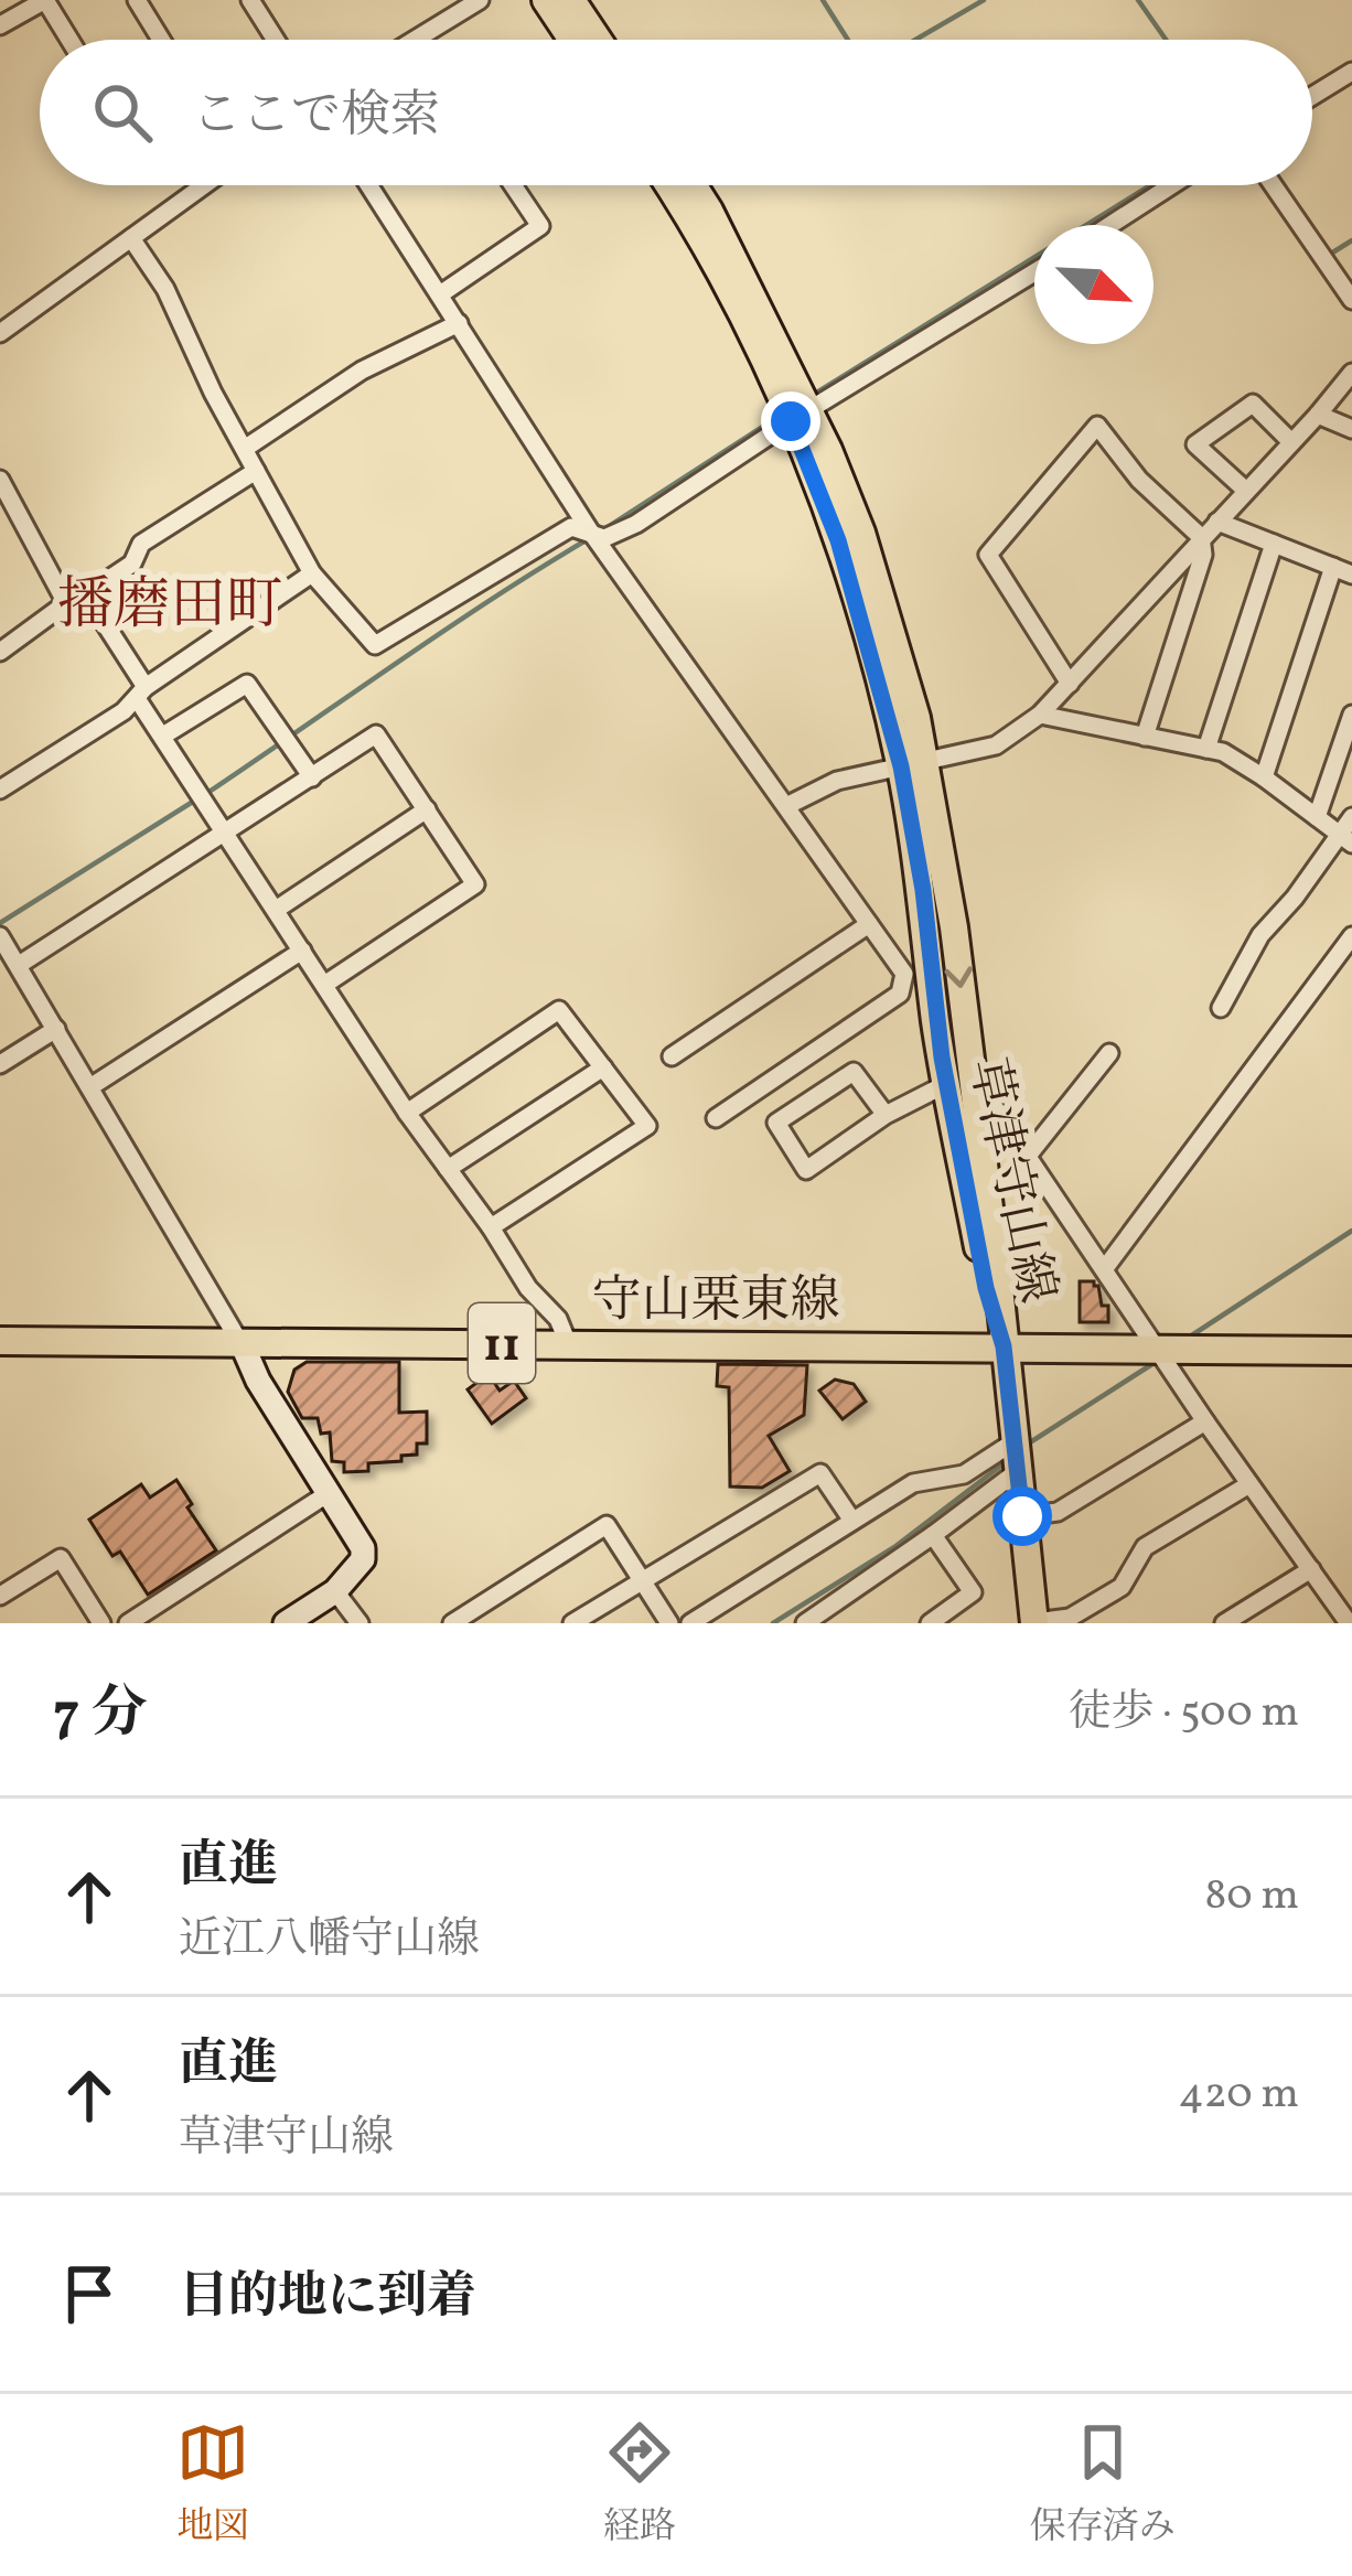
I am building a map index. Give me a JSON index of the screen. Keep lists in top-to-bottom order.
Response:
{
  "streets": {
    "main road": ["草津守山線", "守山栗東線", "11"]
  },
  "crossings": [
    ["草津守山線", "守山栗東線"]
  ],
  "districts": ["播磨田町"],
  "north": "bottom right",
  "page": {
    "search": "ここで検索",
    "heading": ["7 分", "徒歩 · 500 m"],
    "list": [
      ["直進", "近江八幡守山線", "80 m"],
      ["直進", "草津守山線", "420 m"],
      "目的地に到着"
    ],
    "nav": ["地図", "経路", "保存済み"]
  }
}
